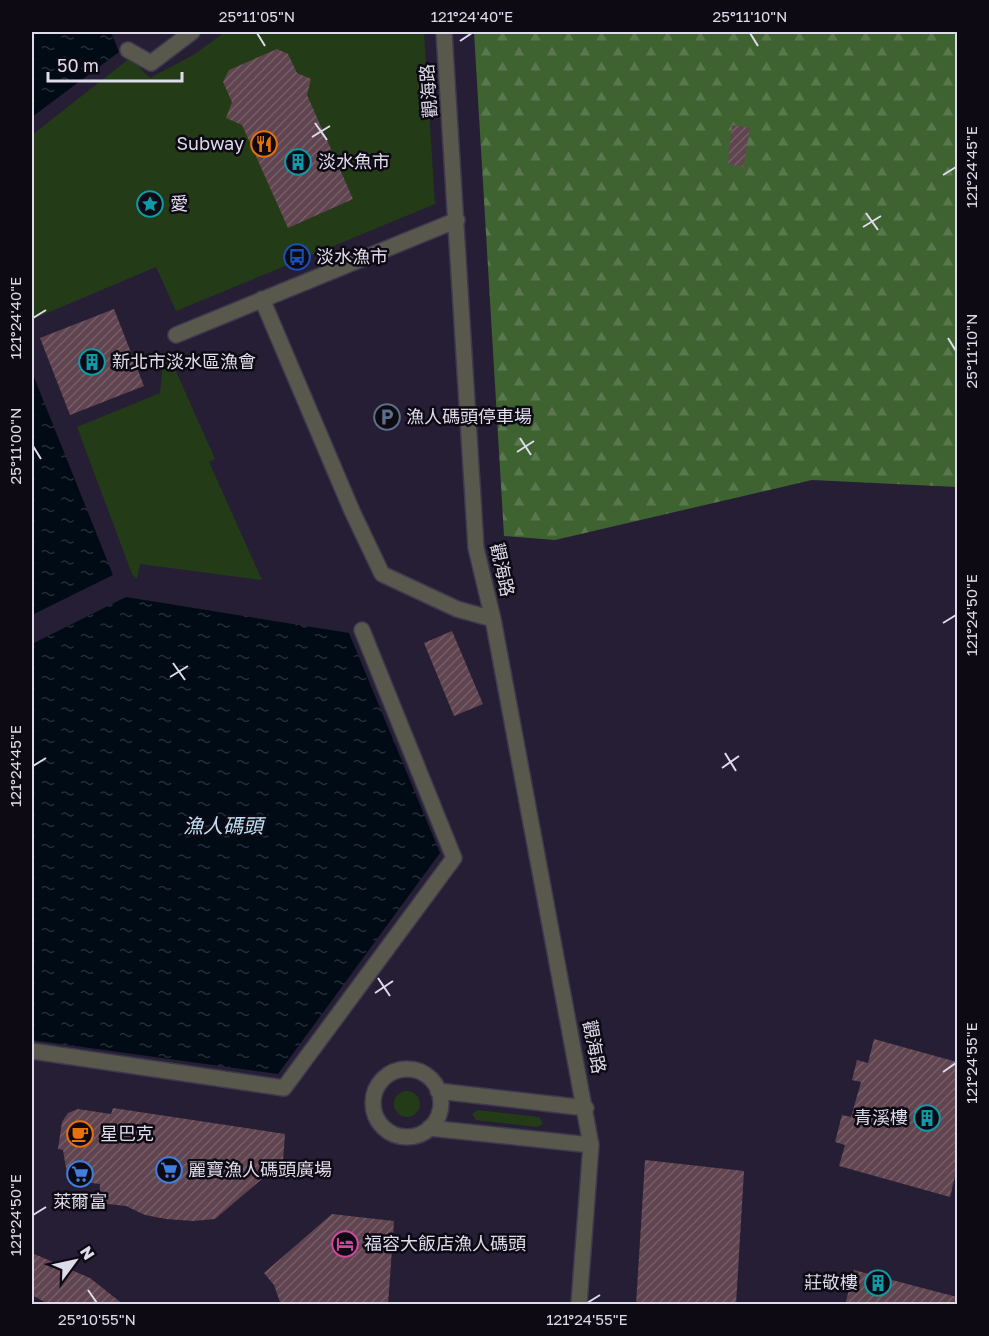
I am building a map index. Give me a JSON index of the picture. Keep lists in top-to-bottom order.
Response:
{
  "streets": {
    "street": ["觀海路"]
  },
  "water": ["漁人碼頭"],
  "places": {
    "restaurant": ["Subway"],
    "building": [
      "淡水魚市",
      "新北市淡水區漁會",
      "青溪樓",
      "莊敬樓"
    ],
    "place": ["愛"],
    "bus stop": ["淡水漁市"],
    "parking": ["漁人碼頭停車場"],
    "cafe": ["星巴克"],
    "supermarket": ["麗寶漁人碼頭廣場", "萊爾富"],
    "hotel": ["福容大飯店漁人碼頭"]
  },
  "scale_bar": "50 m",
  "north": "top right",
  "coordinates": [
    "25°11'05\"N",
    "121°24'40\"E",
    "25°11'10\"N",
    "121°24'45\"E",
    "25°11'00\"N",
    "121°24'50\"E",
    "121°24'55\"E",
    "25°10'55\"N"
  ]
}
